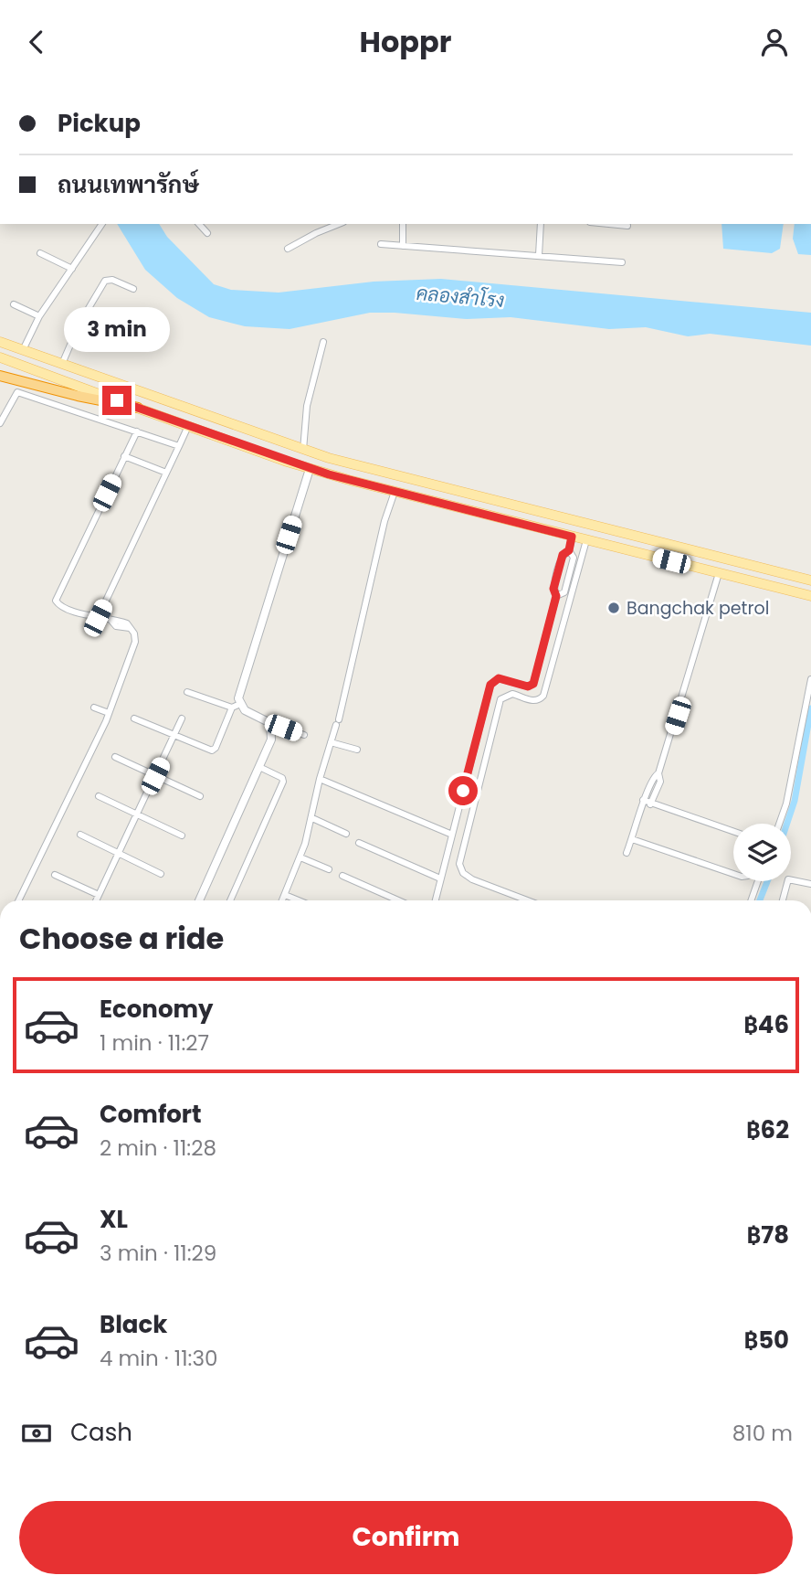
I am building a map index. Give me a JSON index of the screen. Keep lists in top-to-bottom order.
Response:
{
  "water": ["คลองสำโรง"],
  "places": ["Bangchak petrol"],
  "page": {
    "header": "Hoppr",
    "banner": ["Pickup", "ถนนเทพารักษ์"],
    "bubble": "3 min",
    "heading": "Choose a ride",
    "list": [
      {
        "name": "Economy",
        "note": "1 min · 11:27",
        "value": "฿46"
      },
      {
        "name": "Comfort",
        "note": "2 min · 11:28",
        "value": "฿62"
      },
      {
        "name": "XL",
        "note": "3 min · 11:29",
        "value": "฿78"
      },
      {
        "name": "Black",
        "note": "4 min · 11:30",
        "value": "฿50"
      }
    ],
    "pay": ["Cash", "810 m"],
    "buttons": "Confirm"
  }
}
